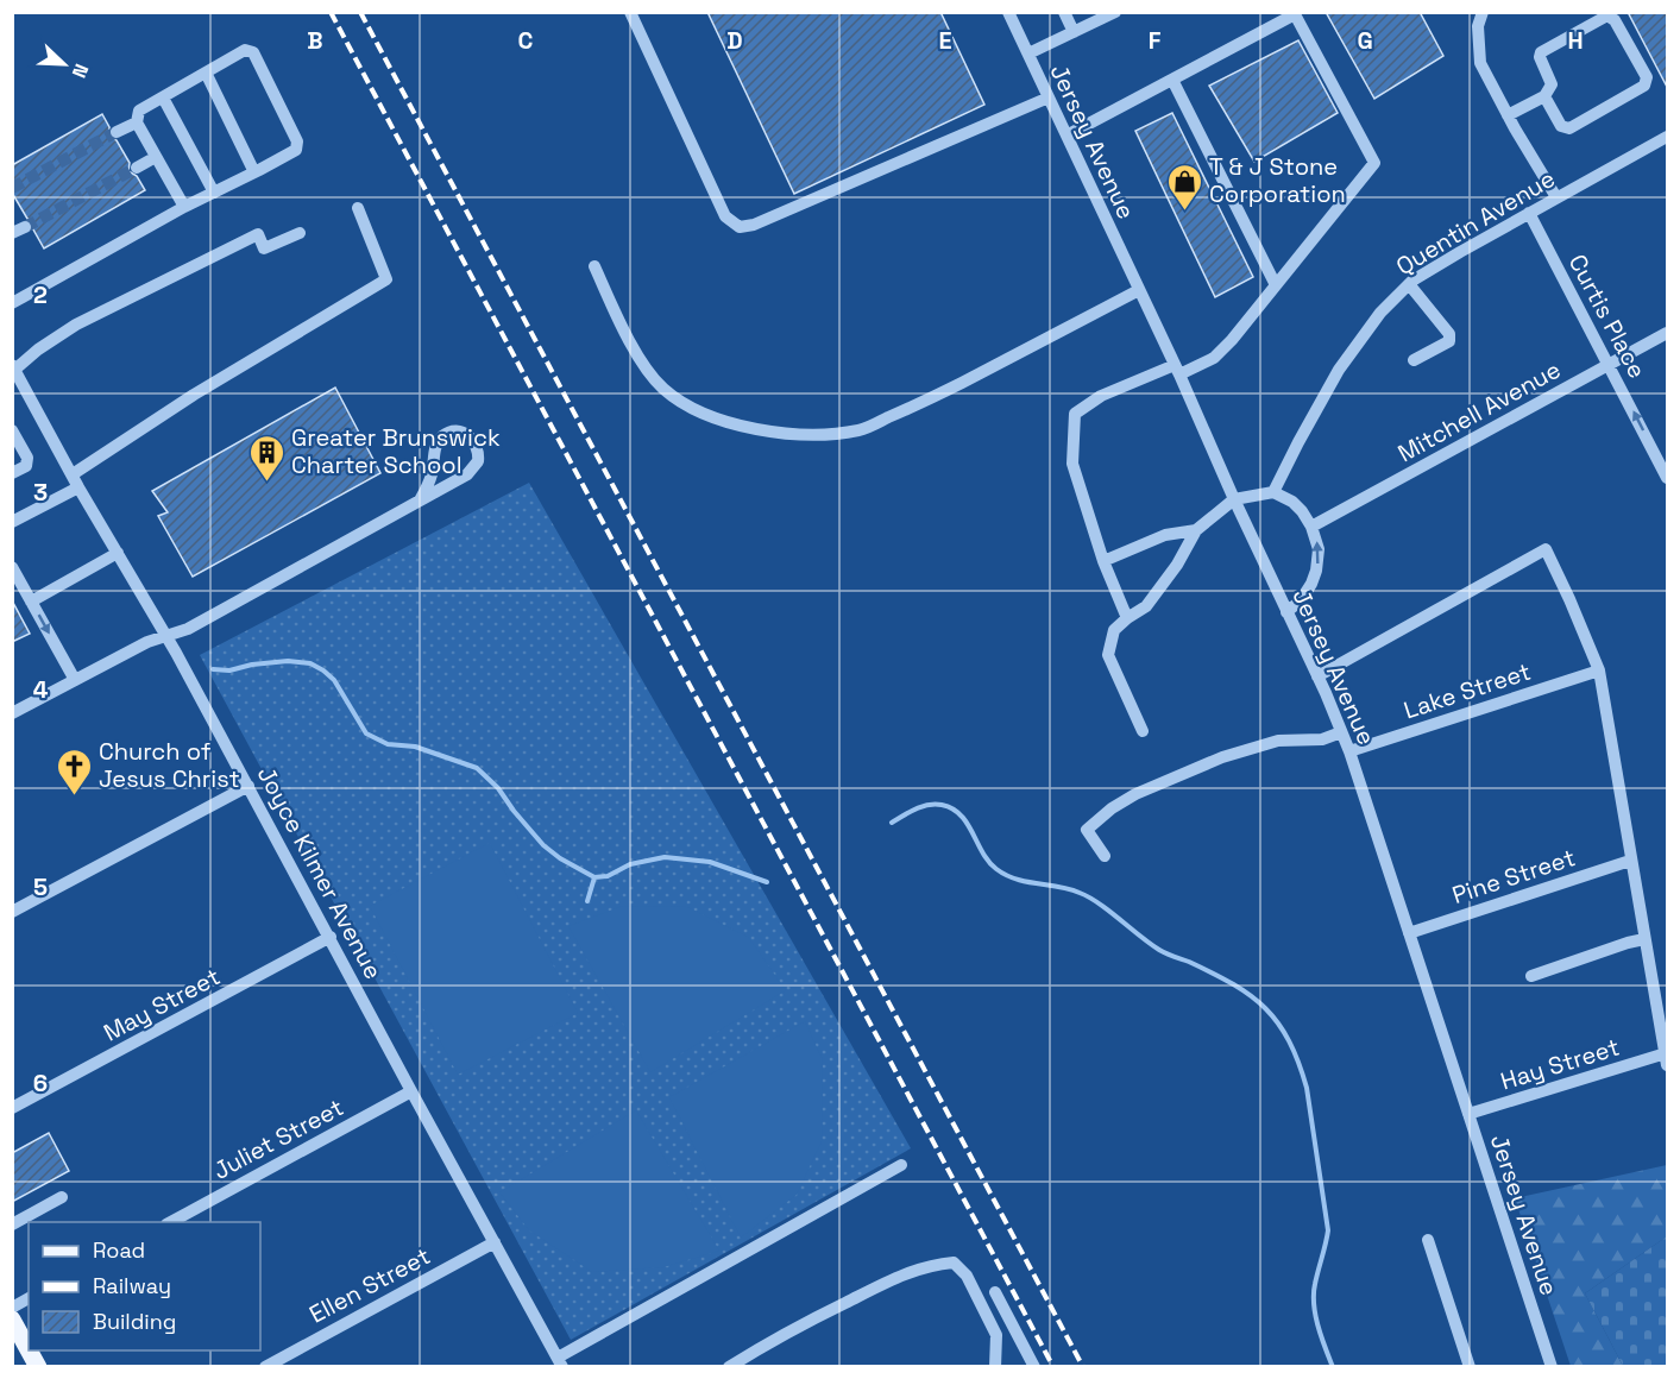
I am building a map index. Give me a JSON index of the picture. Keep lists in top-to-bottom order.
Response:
{
  "streets": {
    "street": [
      "Jersey Avenue",
      "Quentin Avenue",
      "Curtis Place",
      "Mitchell Avenue",
      "Lake Street",
      "Joyce Kilmer Avenue",
      "Pine Street",
      "May Street",
      "Hay Street",
      "Juliet Street",
      "Ellen Street"
    ]
  },
  "crossings": [
    ["Jersey Avenue", "Lake Street"],
    ["Jersey Avenue", "Pine Street"],
    ["Jersey Avenue", "Hay Street"],
    ["Quentin Avenue", "Curtis Place"],
    ["Curtis Place", "Mitchell Avenue"],
    ["Joyce Kilmer Avenue", "May Street"],
    ["Joyce Kilmer Avenue", "Juliet Street"],
    ["Joyce Kilmer Avenue", "Ellen Street"]
  ],
  "one_way": ["Curtis Place"],
  "places": {
    "shop": ["T & J Stone Corporation"],
    "building": ["Greater Brunswick Charter School"],
    "church": ["Church of Jesus Christ"]
  },
  "legend": ["Road", "Railway", "Building"],
  "north": "bottom right",
  "grid": {
    "columns": [
      "B",
      "C",
      "D",
      "E",
      "F",
      "G",
      "H"
    ],
    "rows": [
      "2",
      "3",
      "4",
      "5",
      "6"
    ]
  }
}
